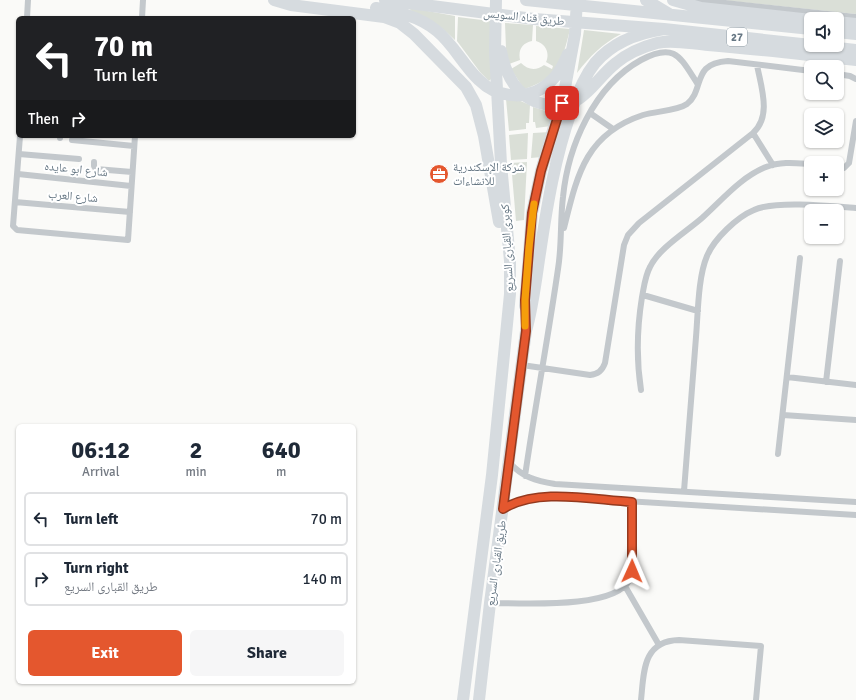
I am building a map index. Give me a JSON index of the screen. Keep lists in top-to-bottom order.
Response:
{
  "streets": {
    "highway": [
      "طريق قناه السويس",
      "27",
      "كوبرى القبارى السريع",
      "طريق القبارى السريع"
    ],
    "street": ["شارع ابو عايده", "شارع العرب"]
  },
  "crossings": [
    ["طريق قناه السويس", "27"],
    ["كوبرى القبارى السريع", "طريق القبارى السريع"]
  ],
  "places": {
    "office": ["شركة الإسكندرية للانشاءات"]
  },
  "page": {
    "map_buttons": ["+", "−"],
    "turn": ["70 m", "Turn left"],
    "then": "Then",
    "eta": [
      "06:12",
      "Arrival",
      "2",
      "min",
      "640",
      "m"
    ],
    "list": [
      {
        "name": "Turn left",
        "value": "70 m"
      },
      {
        "name": "Turn right",
        "note": "طريق القبارى السريع",
        "value": "140 m"
      }
    ],
    "buttons": ["Exit", "Share"]
  }
}
